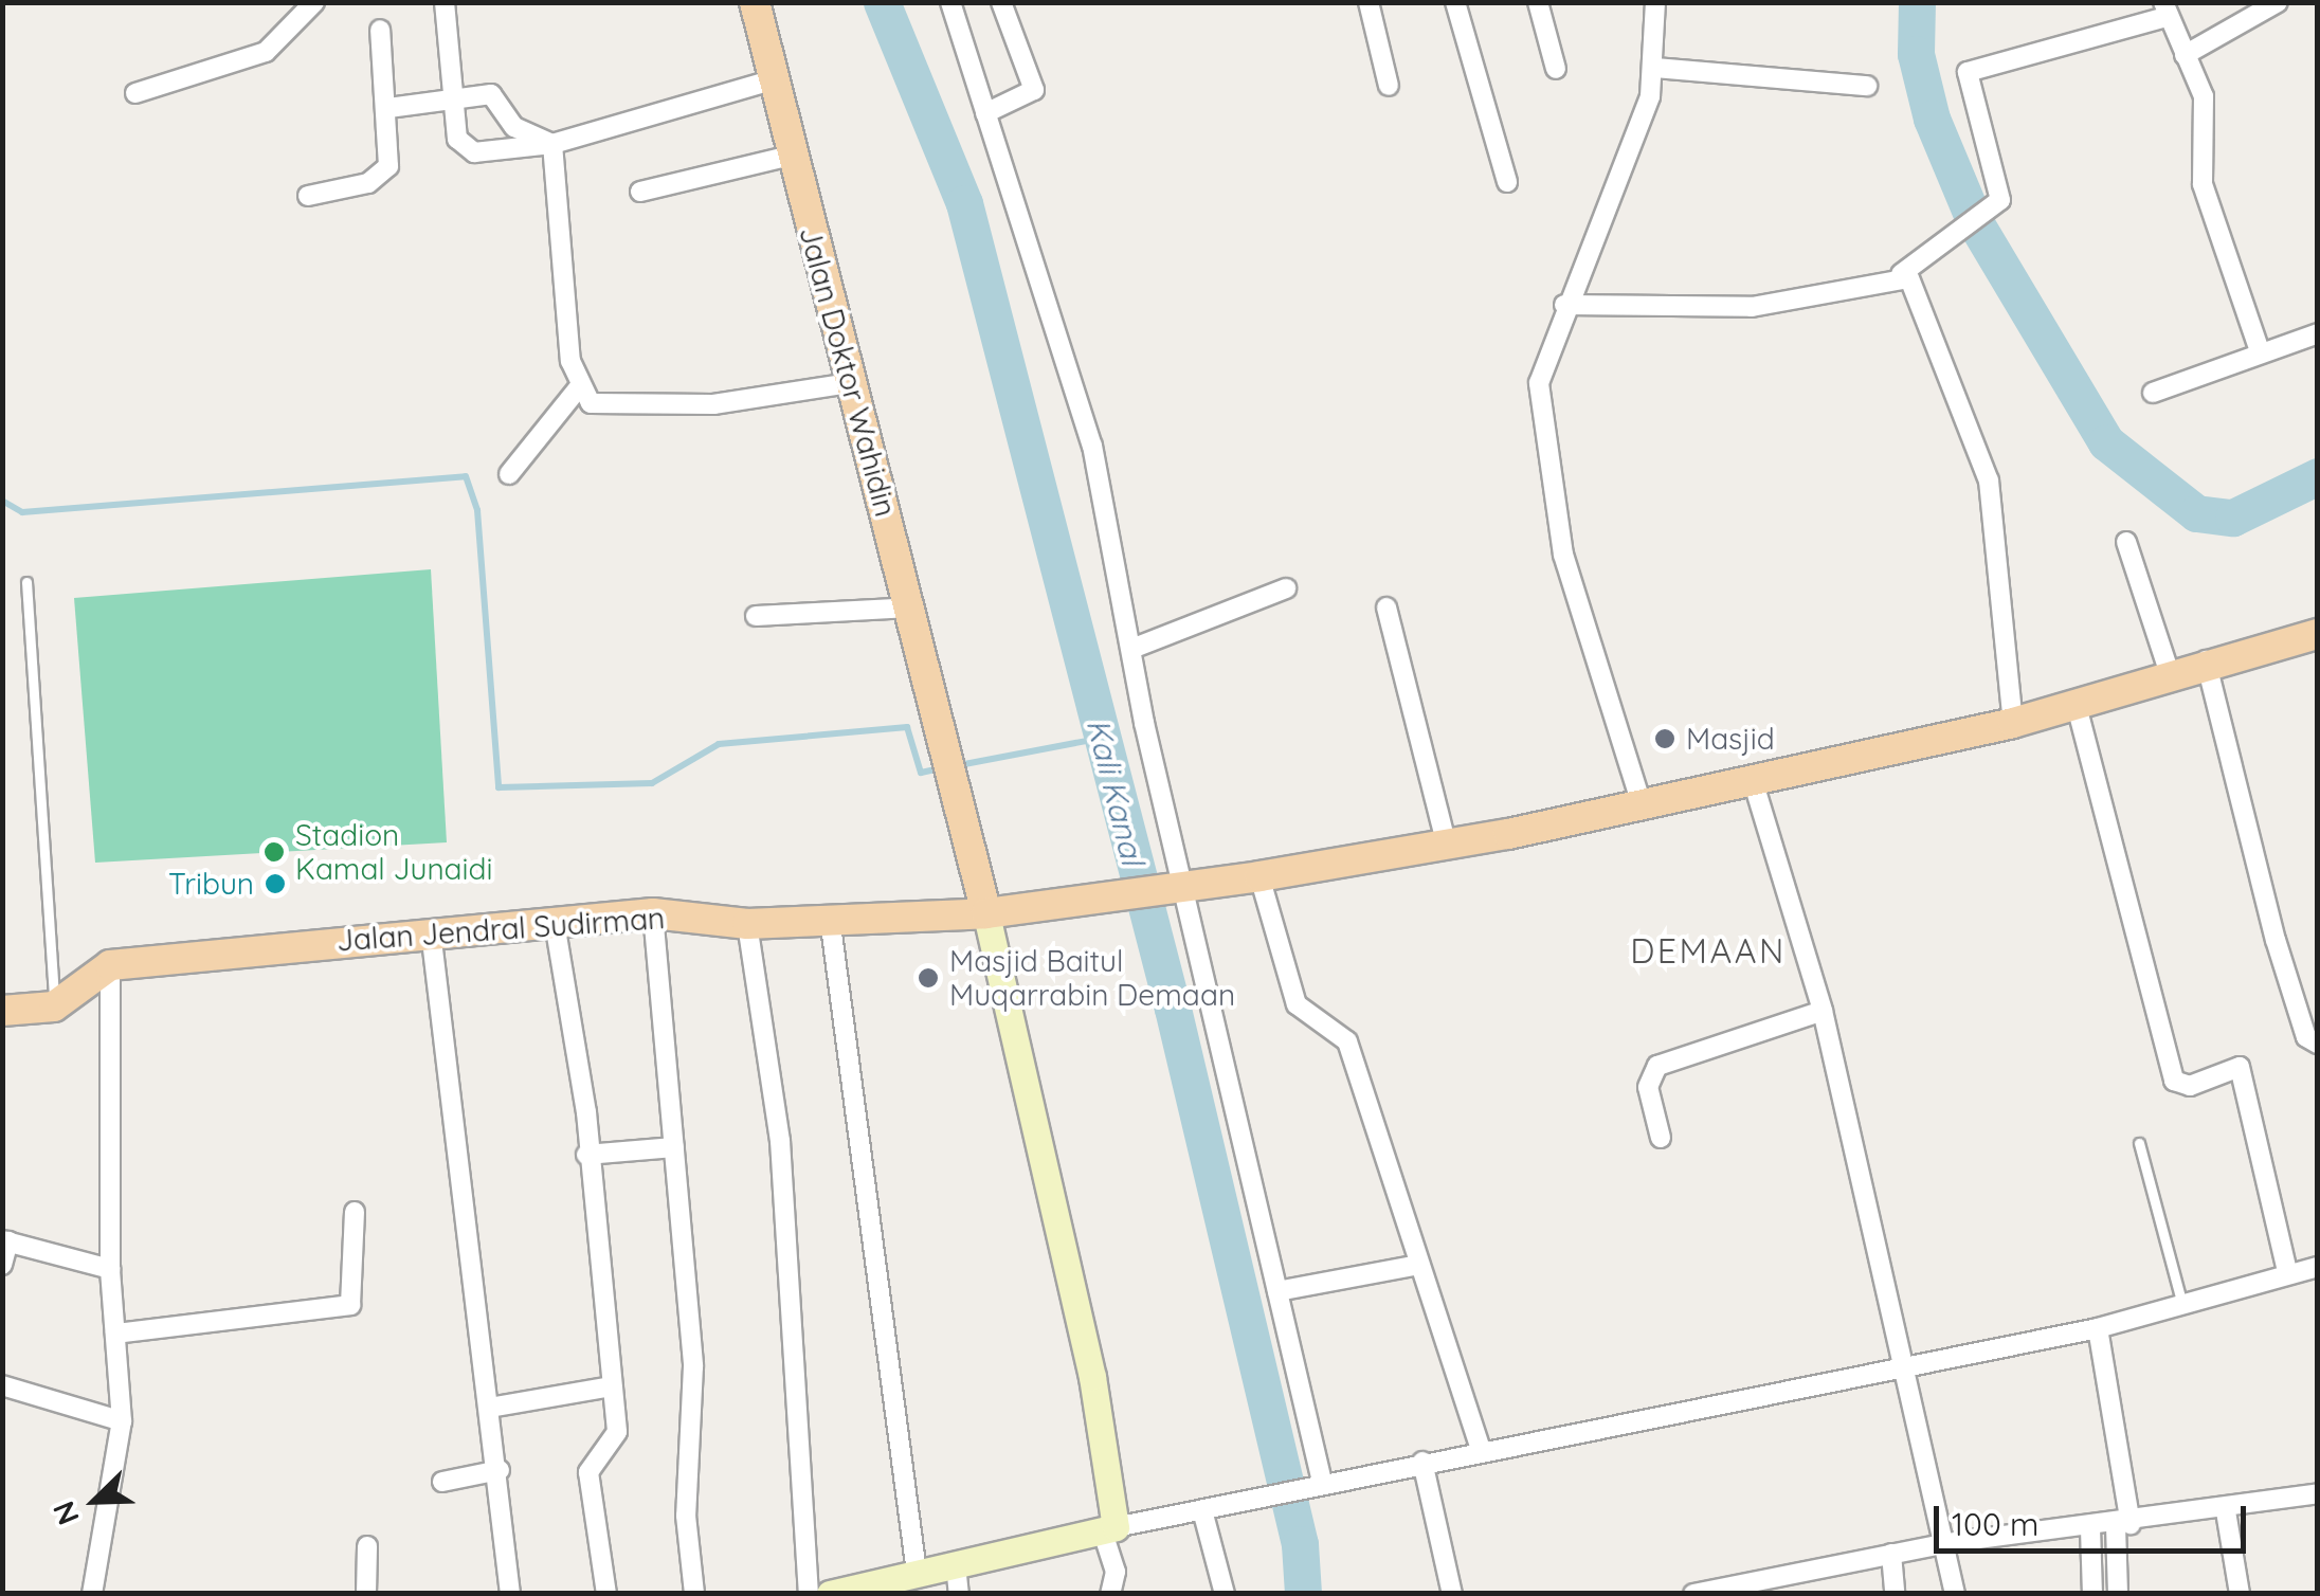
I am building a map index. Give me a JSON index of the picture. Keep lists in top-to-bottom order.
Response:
{
  "streets": {
    "main road": ["Jalan Doktor Wahidin", "Jalan Jendral Sudirman"]
  },
  "crossings": [
    ["Jalan Doktor Wahidin", "Jalan Jendral Sudirman"]
  ],
  "districts": ["DEMAAN"],
  "water": ["Kali Kanal"],
  "places": [
    "Masjid",
    "Stadion Kamal Junaidi",
    "Tribun",
    "Masjid Baitul Muqarrabin Demaan"
  ],
  "scale_bar": "100 m",
  "north": "bottom left"
}
